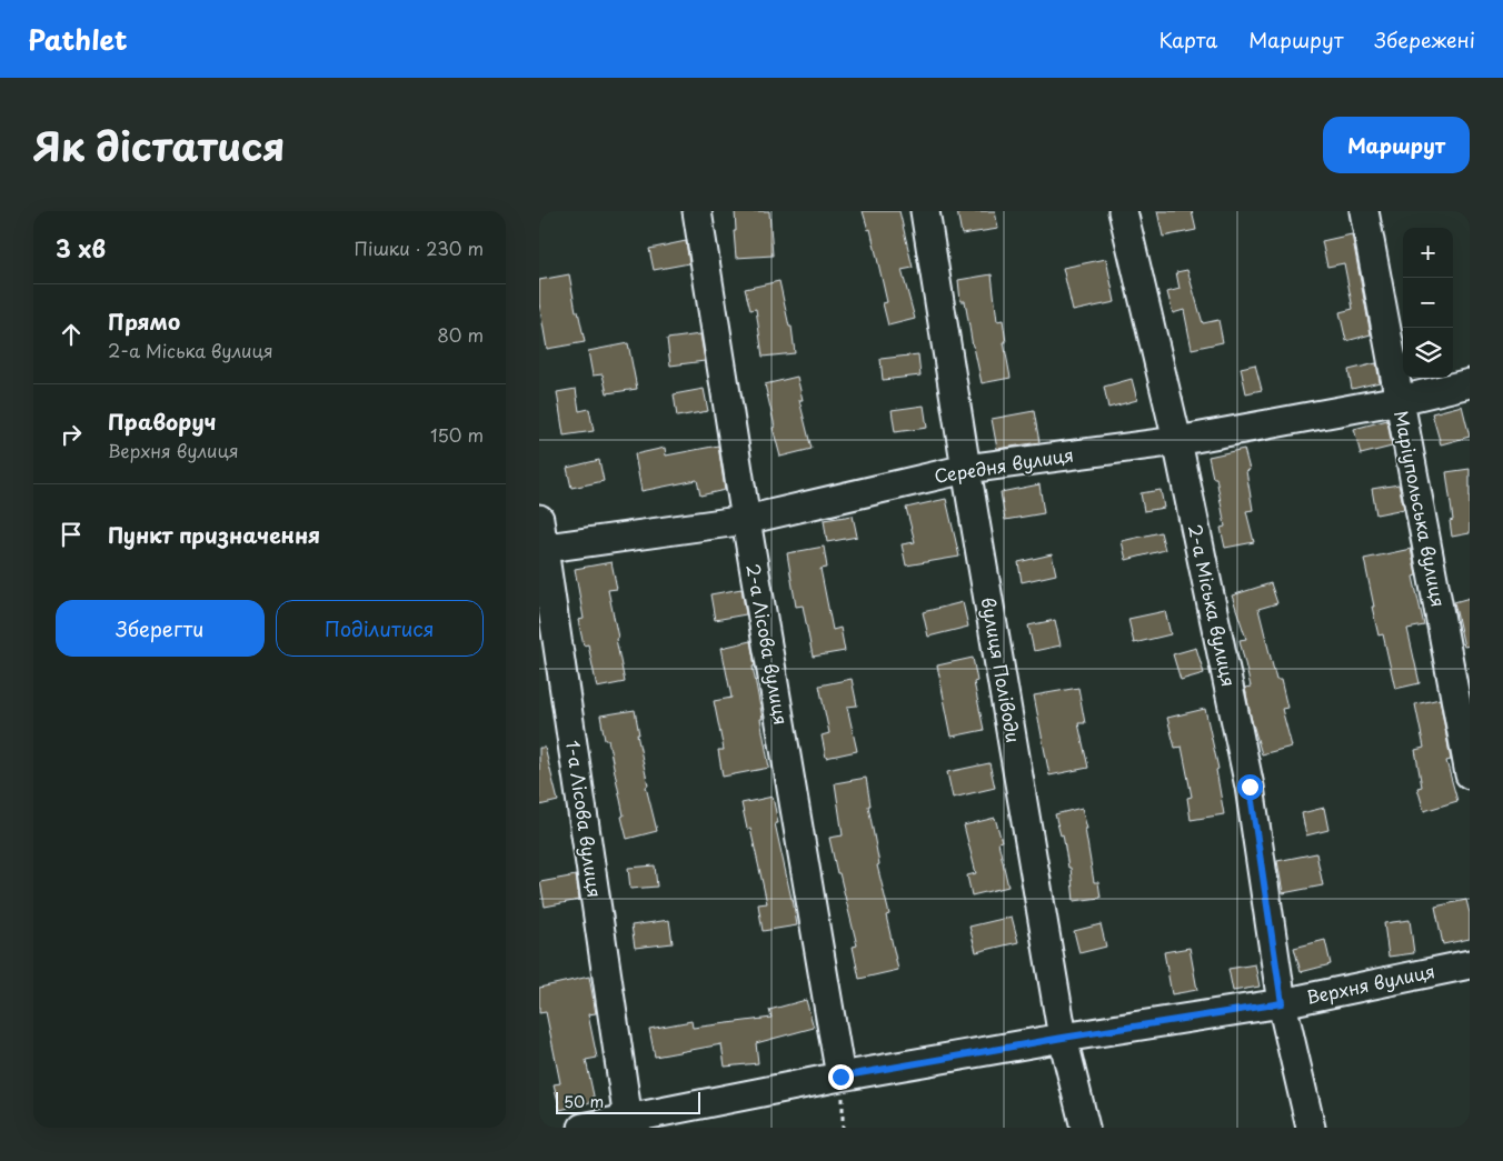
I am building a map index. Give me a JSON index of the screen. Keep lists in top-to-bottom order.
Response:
{
  "streets": {
    "street": [
      "Середня вулиця",
      "Маріупольська вулиця",
      "2-а Міська вулиця",
      "2-а Лісова вулиця",
      "вулиця Поліводи",
      "1-а Лісова вулиця",
      "Верхня вулиця"
    ]
  },
  "crossings": [
    ["Середня вулиця", "Маріупольська вулиця"],
    ["Середня вулиця", "2-а Міська вулиця"],
    ["Середня вулиця", "2-а Лісова вулиця"],
    ["Середня вулиця", "вулиця Поліводи"],
    ["Середня вулиця", "1-а Лісова вулиця"],
    ["2-а Міська вулиця", "Верхня вулиця"],
    ["2-а Лісова вулиця", "Верхня вулиця"],
    ["вулиця Поліводи", "Верхня вулиця"],
    ["1-а Лісова вулиця", "Верхня вулиця"]
  ],
  "scale_bar": "50 m",
  "page": {
    "header": "Pathlet",
    "nav": ["Карта", "Маршрут", "Збережені"],
    "title": "Як дістатися",
    "buttons": [
      "Маршрут",
      ["Зберегти", "Поділитися"]
    ],
    "heading": ["3 хв", "Пішки · 230 m"],
    "map_buttons": ["+", "−"],
    "list": [
      ["Прямо", "2-а Міська вулиця", "80 m"],
      ["Праворуч", "Верхня вулиця", "150 m"],
      "Пункт призначення"
    ],
    "scale": "50 m"
  }
}
